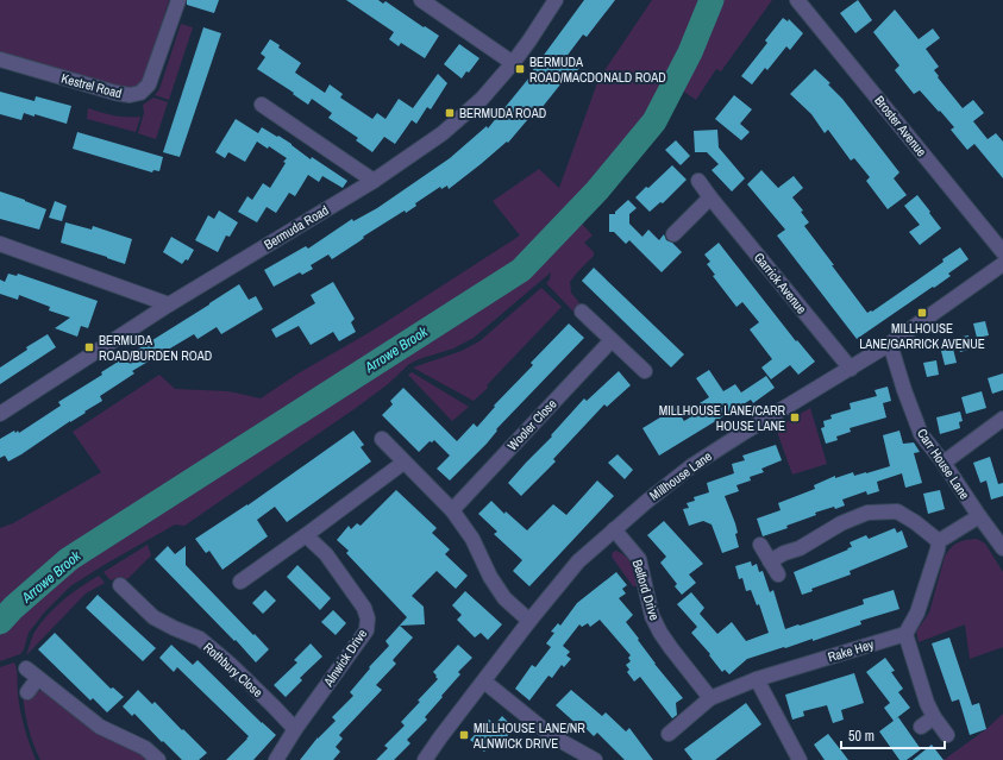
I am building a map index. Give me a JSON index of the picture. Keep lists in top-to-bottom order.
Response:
{
  "streets": {
    "street": [
      "Kestrel Road",
      "Broster Avenue",
      "Bermuda Road",
      "Garrick Avenue",
      "Wooler Close",
      "Carr House Lane",
      "Millhouse Lane",
      "Belford Drive",
      "Rake Hey",
      "Alnwick Drive",
      "Rothbury Close"
    ]
  },
  "crossings": [
    ["Garrick Avenue", "Millhouse Lane"],
    ["Carr House Lane", "Millhouse Lane"],
    ["Millhouse Lane", "Belford Drive"],
    ["Belford Drive", "Rake Hey"],
    ["Alnwick Drive", "Rothbury Close"]
  ],
  "water": ["Arrowe Brook"],
  "places": {
    "transit": [
      "BERMUDA ROAD/MACDONALD ROAD",
      "BERMUDA ROAD",
      "MILLHOUSE LANE/GARRICK AVENUE",
      "BERMUDA ROAD/BURDEN ROAD",
      "MILLHOUSE LANE/CARR HOUSE LANE",
      "MILLHOUSE LANE/NR ALNWICK DRIVE"
    ]
  },
  "scale_bar": "50 m"
}
